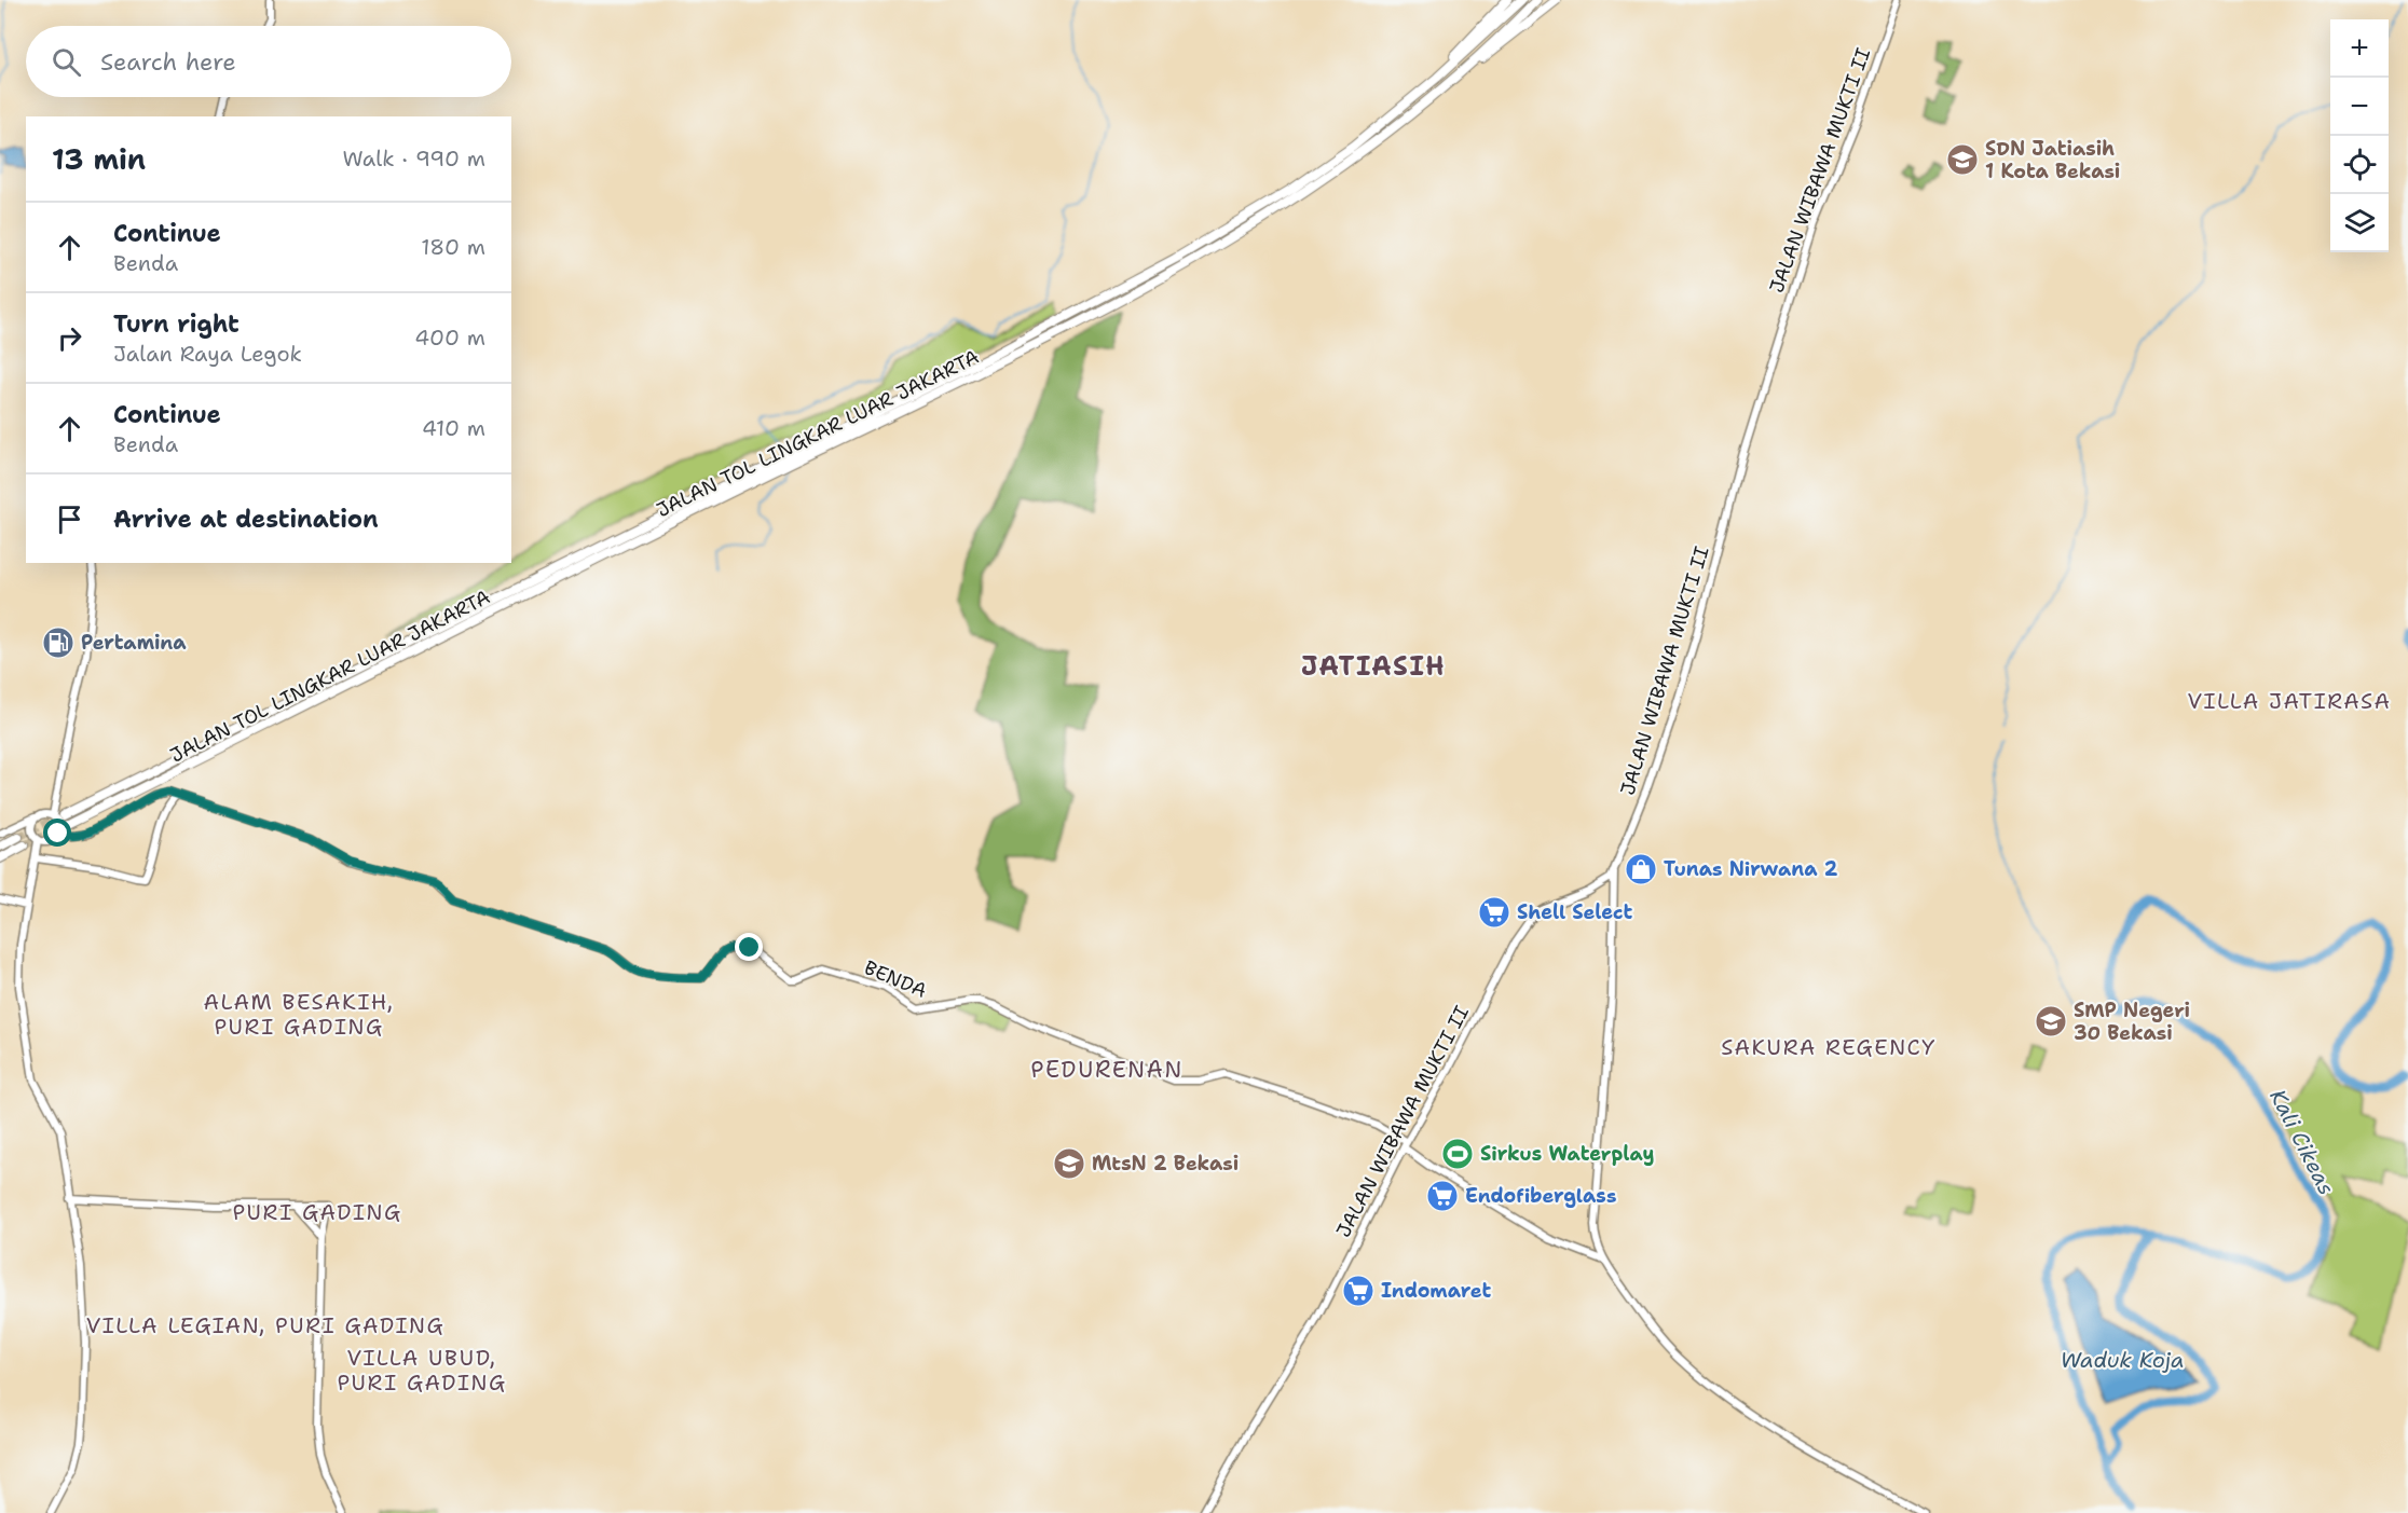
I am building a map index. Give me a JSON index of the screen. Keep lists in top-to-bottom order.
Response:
{
  "streets": {
    "highway": ["JALAN TOL LINGKAR LUAR JAKARTA"],
    "street": ["JALAN WIBAWA MUKTI II", "BENDA"]
  },
  "crossings": [
    ["JALAN WIBAWA MUKTI II", "BENDA"]
  ],
  "districts": [
    "JATIASIH",
    "VILLA JATIRASA",
    "ALAM BESAKIH, PURI GADING",
    "SAKURA REGENCY",
    "PEDURENAN",
    "PURI GADING",
    "VILLA LEGIAN, PURI GADING",
    "VILLA UBUD, PURI GADING"
  ],
  "water": ["Kali Cikeas", "Waduk Koja"],
  "places": {
    "school or university": ["SDN Jatiasih 1 Kota Bekasi", "SMP Negeri 30 Bekasi", "MtsN 2 Bekasi"],
    "fuel station": ["Pertamina"],
    "shop": ["Tunas Nirwana 2"],
    "supermarket": ["Shell Select", "Endofiberglass", "Indomaret"],
    "sports": ["Sirkus Waterplay"]
  },
  "page": {
    "map_buttons": ["+", "−"],
    "search": "Search here",
    "heading": ["13 min", "Walk · 990 m"],
    "list": [
      ["Continue", "Benda", "180 m"],
      ["Turn right", "Jalan Raya Legok", "400 m"],
      ["Continue", "Benda", "410 m"],
      "Arrive at destination"
    ]
  }
}
